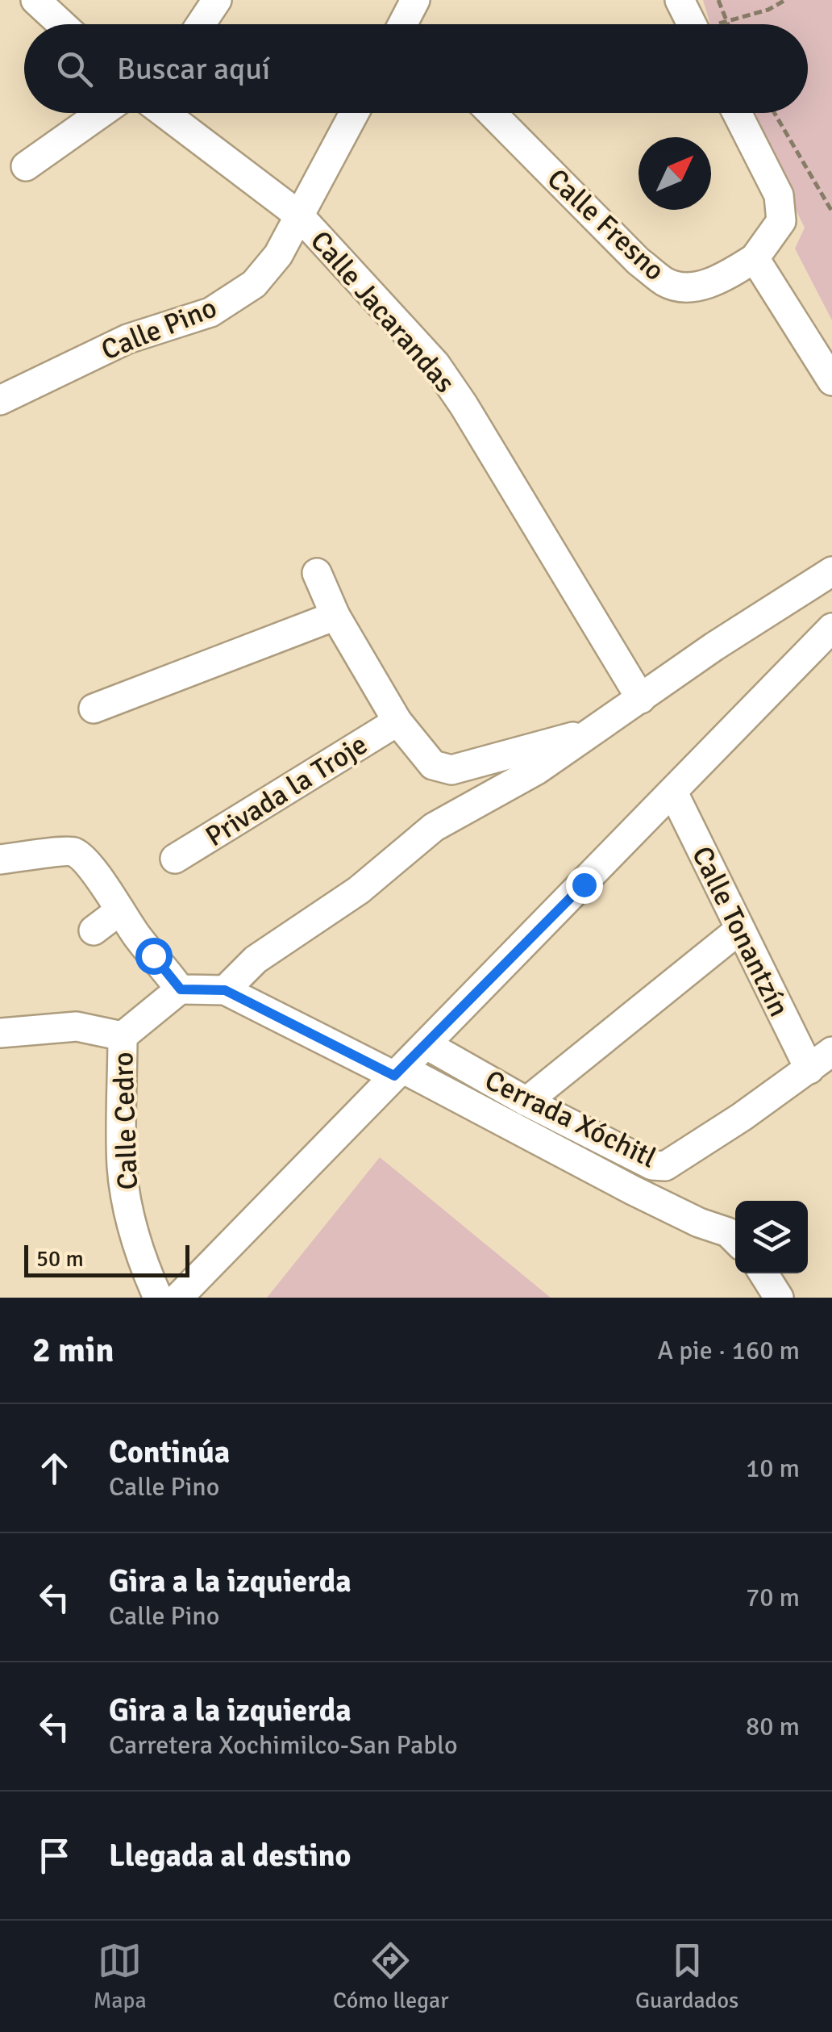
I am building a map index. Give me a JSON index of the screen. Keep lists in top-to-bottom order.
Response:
{
  "streets": {
    "street": [
      "Calle Fresno",
      "Calle Jacarandas",
      "Calle Pino",
      "Privada la Troje",
      "Calle Tonantzín",
      "Cerrada Xóchitl",
      "Calle Cedro"
    ]
  },
  "crossings": [
    ["Calle Jacarandas", "Calle Pino"],
    ["Calle Tonantzín", "Cerrada Xóchitl"]
  ],
  "scale_bar": "50 m",
  "north": "top right",
  "page": {
    "search": "Buscar aquí",
    "scale": "50 m",
    "heading": ["2 min", "A pie · 160 m"],
    "list": [
      ["Continúa", "Calle Pino", "10 m"],
      ["Gira a la izquierda", "Calle Pino", "70 m"],
      ["Gira a la izquierda", "Carretera Xochimilco-San Pablo", "80 m"],
      "Llegada al destino"
    ],
    "nav": ["Mapa", "Cómo llegar", "Guardados"]
  }
}
